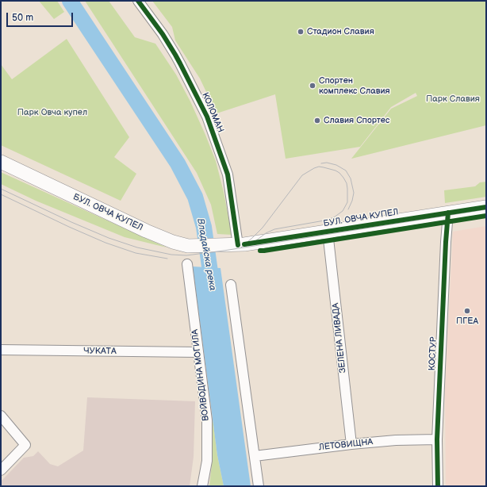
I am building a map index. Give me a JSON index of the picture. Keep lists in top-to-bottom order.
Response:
{
  "streets": {
    "main road": ["БУЛ. ОВЧА КУПЕЛ"],
    "street": [
      "КОЛОМАН",
      "ЗЕЛЕНА ЛИВАДА",
      "ЧУКАТА",
      "КОСТУР",
      "ВОЙВОДИНА МОГИЛА",
      "ЛЕТОВИЩНА"
    ]
  },
  "crossings": [
    ["КОЛОМАН", "БУЛ. ОВЧА КУПЕЛ"],
    ["БУЛ. ОВЧА КУПЕЛ", "ЗЕЛЕНА ЛИВАДА"],
    ["БУЛ. ОВЧА КУПЕЛ", "КОСТУР"],
    ["ЗЕЛЕНА ЛИВАДА", "ЛЕТОВИЩНА"],
    ["ЧУКАТА", "ВОЙВОДИНА МОГИЛА"],
    ["КОСТУР", "ЛЕТОВИЩНА"]
  ],
  "water": ["Владайска река"],
  "parks": ["Парк Славия", "Парк Овча купел"],
  "places": [
    "Стадион Славия",
    "Спортен комплекс Славия",
    "Славия Спортес",
    "ПГЕА"
  ],
  "scale_bar": "50 m"
}
